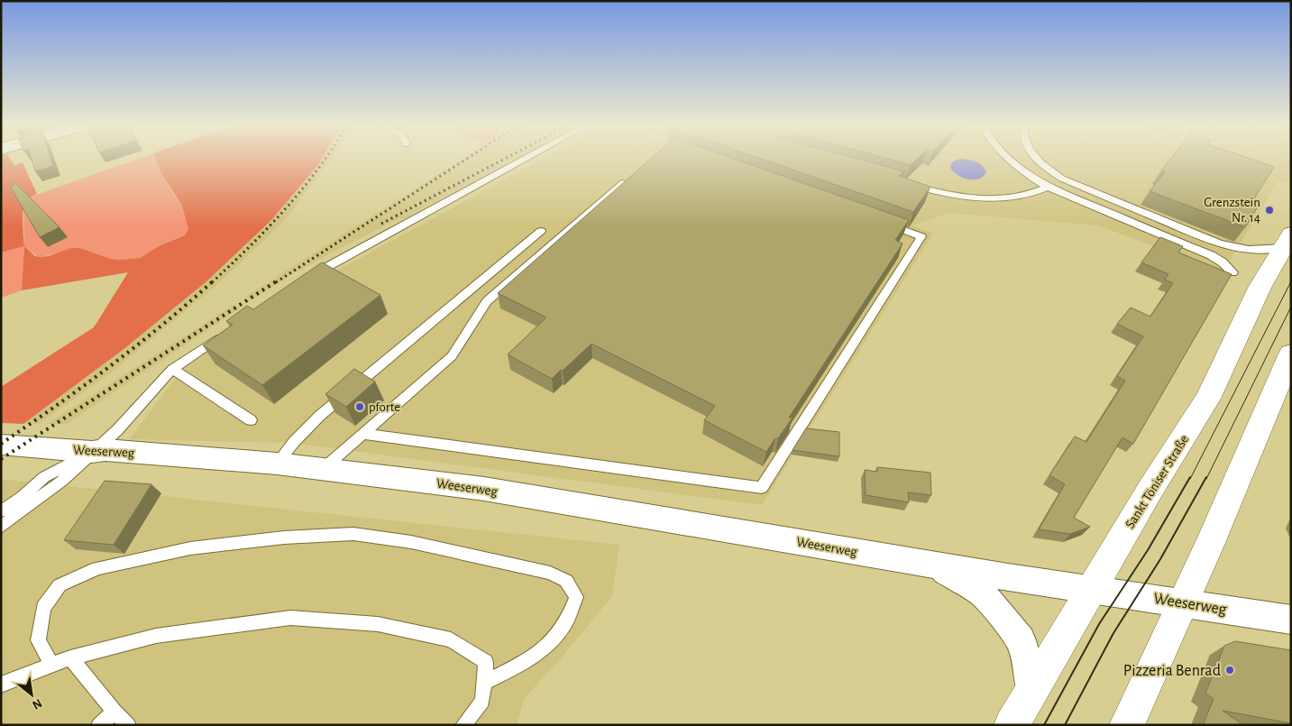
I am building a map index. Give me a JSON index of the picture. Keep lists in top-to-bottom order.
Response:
{
  "streets": {
    "main road": ["Sankt Töniser Straße"],
    "street": ["Weeserweg"]
  },
  "crossings": [
    ["Weeserweg", "Sankt Töniser Straße"]
  ],
  "places": ["Grenzstein Nr. 14", "pforte", "Pizzeria Benrad"],
  "north": "bottom right"
}
